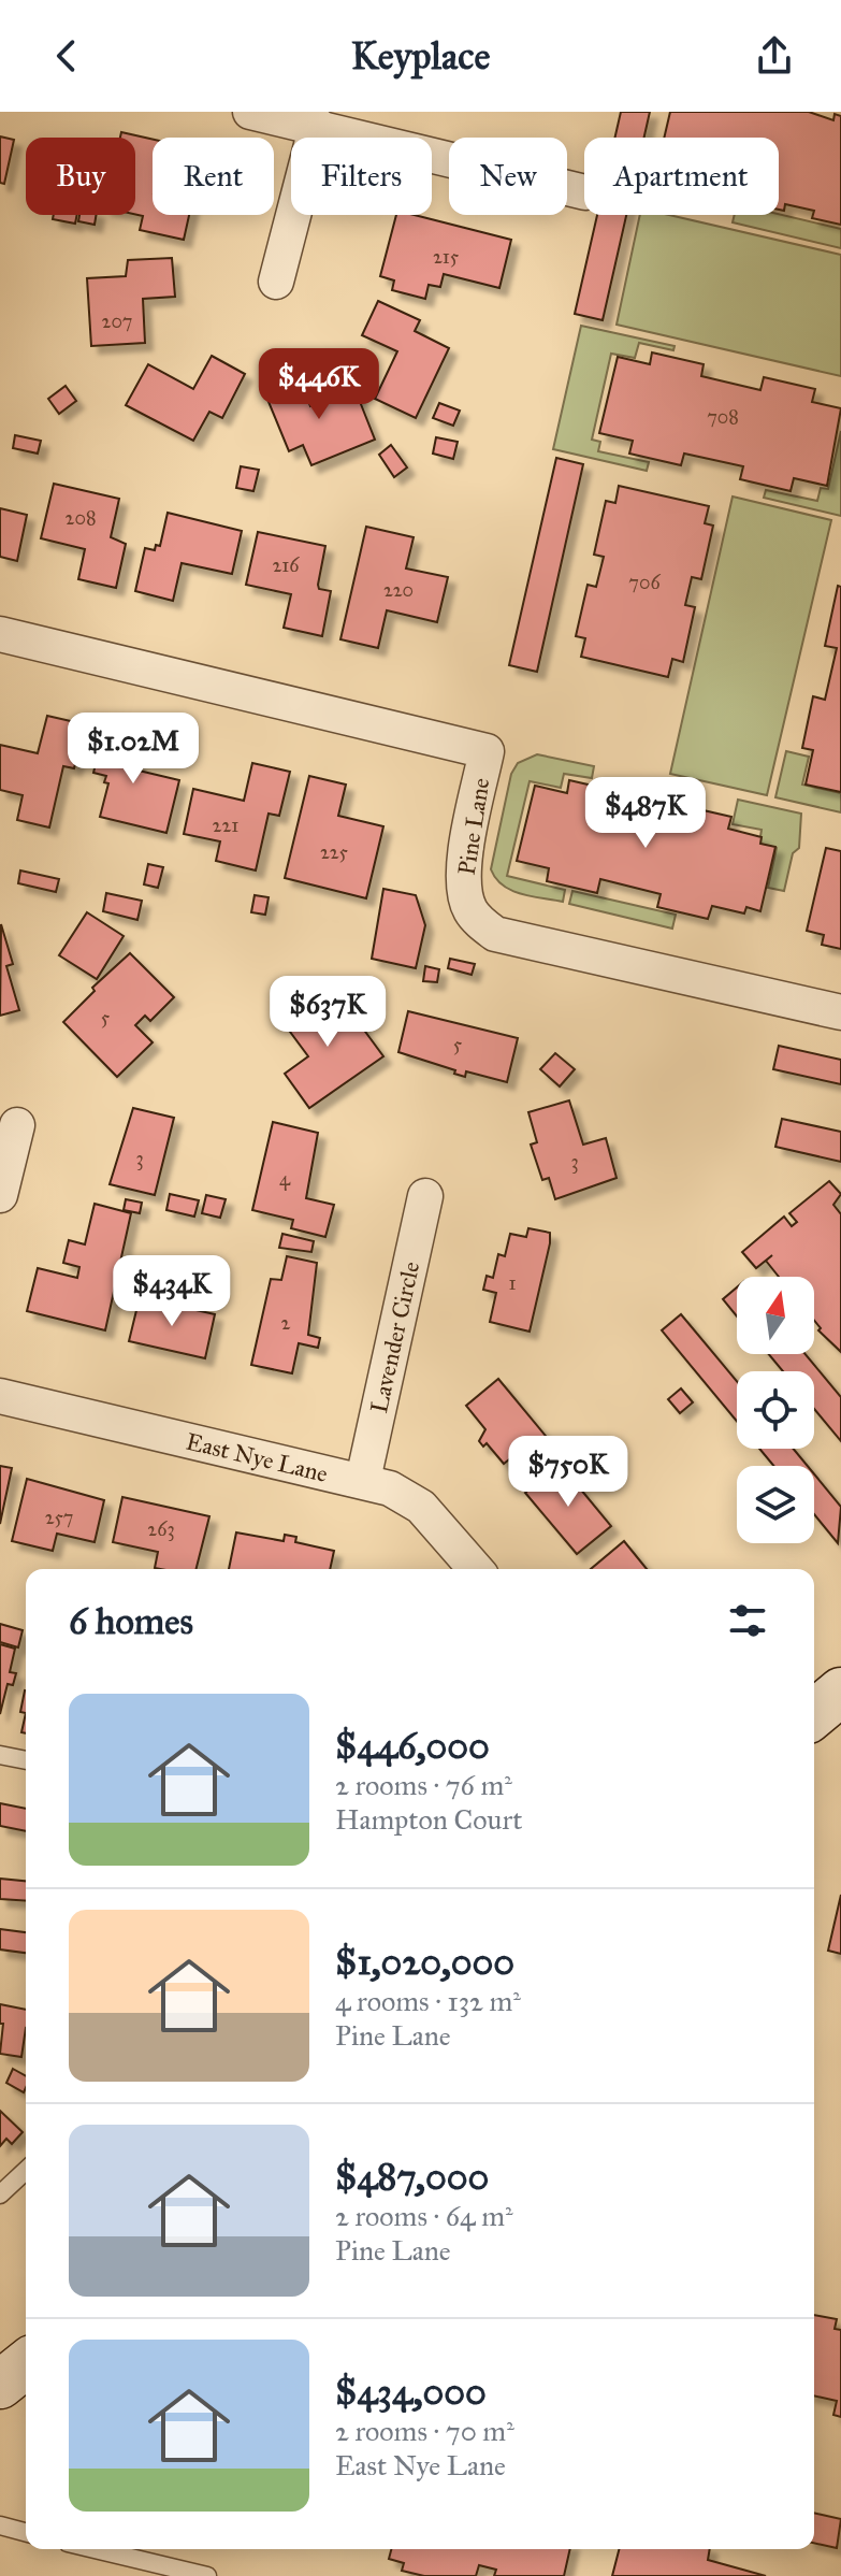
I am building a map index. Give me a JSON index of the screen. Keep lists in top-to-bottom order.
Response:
{
  "streets": {
    "street": ["Pine Lane", "Lavender Circle", "East Nye Lane"]
  },
  "crossings": [
    ["Lavender Circle", "East Nye Lane"]
  ],
  "house_numbers": [
    "215",
    "207",
    "708",
    "208",
    "216",
    "706",
    "220",
    "221",
    "225",
    "5",
    "5",
    "3",
    "3",
    "4",
    "1",
    "2",
    "257",
    "263"
  ],
  "north": "top",
  "page": {
    "header": "Keyplace",
    "chip": [
      "Buy",
      "Rent",
      "Filters",
      "New",
      "Apartment"
    ],
    "price": [
      "$446K",
      "$1.02M",
      "$487K",
      "$637K",
      "$434K",
      "$750K"
    ],
    "heading": "6 homes",
    "list": [
      {
        "name": "$446,000",
        "note": "2 rooms · 76 m² · Hampton Court"
      },
      {
        "name": "$1,020,000",
        "note": "4 rooms · 132 m² · Pine Lane"
      },
      {
        "name": "$487,000",
        "note": "2 rooms · 64 m² · Pine Lane"
      },
      {
        "name": "$434,000",
        "note": "2 rooms · 70 m² · East Nye Lane"
      }
    ]
  }
}
